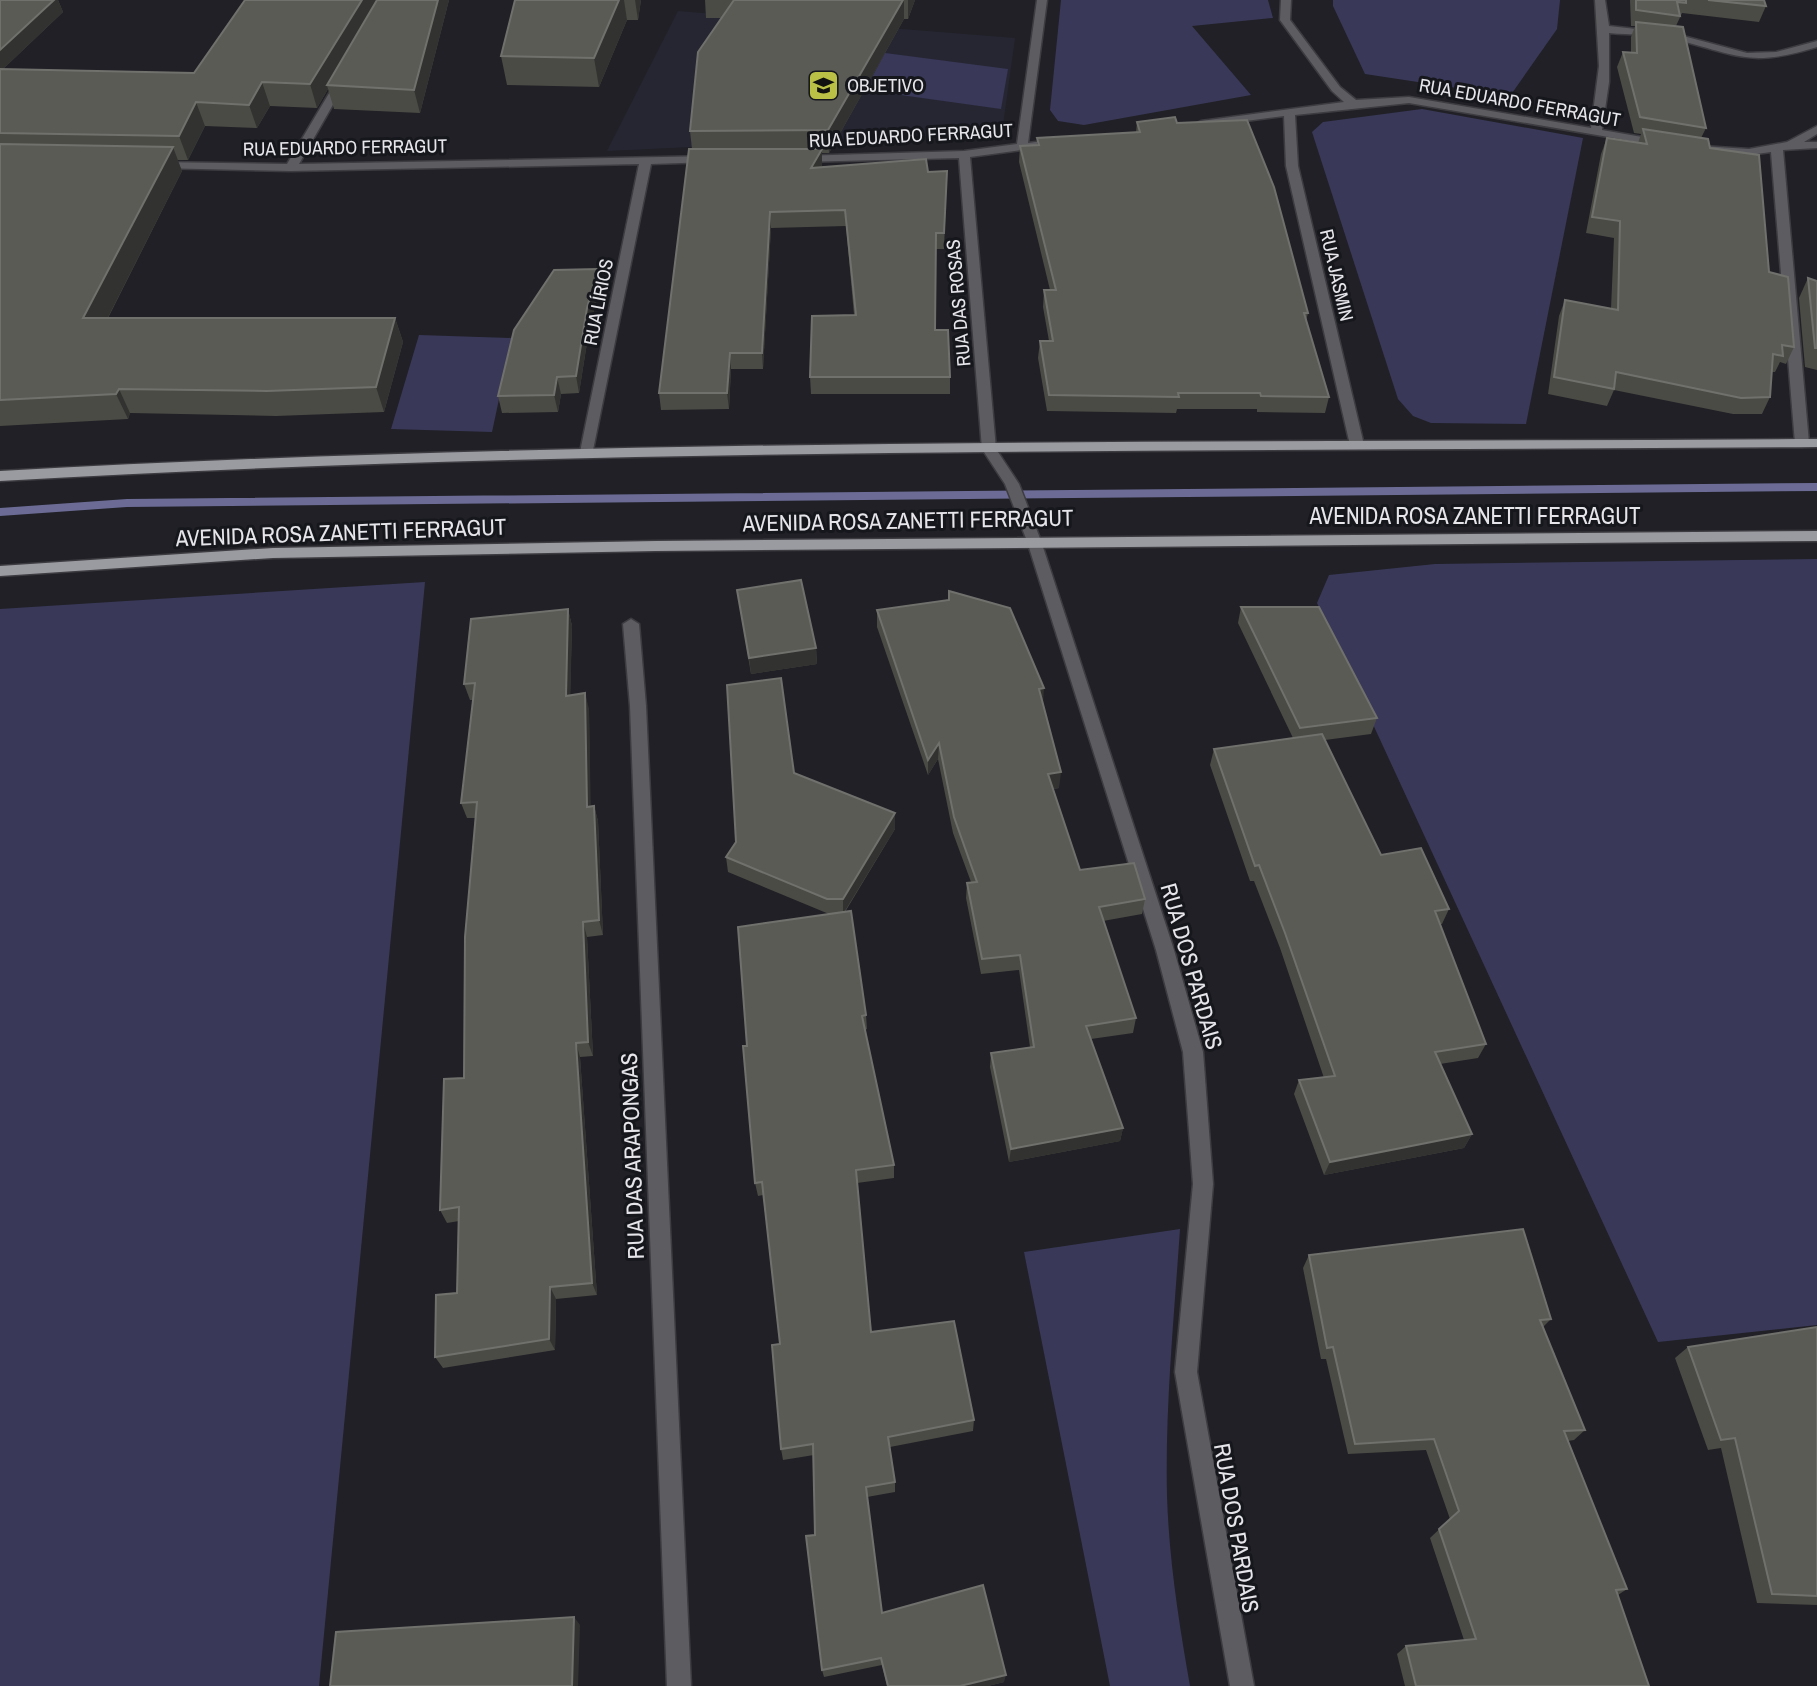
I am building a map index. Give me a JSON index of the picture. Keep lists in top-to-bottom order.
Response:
{
  "streets": {
    "main road": ["AVENIDA ROSA ZANETTI FERRAGUT"],
    "street": [
      "RUA EDUARDO FERRAGUT",
      "RUA JASMIN",
      "RUA LÍRIOS",
      "RUA DAS ROSAS",
      "RUA DOS PARDAIS",
      "RUA DAS ARAPONGAS"
    ]
  },
  "crossings": [
    ["RUA EDUARDO FERRAGUT", "RUA JASMIN"],
    ["RUA EDUARDO FERRAGUT", "RUA LÍRIOS"],
    ["RUA EDUARDO FERRAGUT", "RUA DAS ROSAS"],
    ["RUA DAS ROSAS", "RUA DOS PARDAIS"],
    ["AVENIDA ROSA ZANETTI FERRAGUT", "RUA DOS PARDAIS"]
  ],
  "places": {
    "school or university": ["OBJETIVO"]
  }
}
